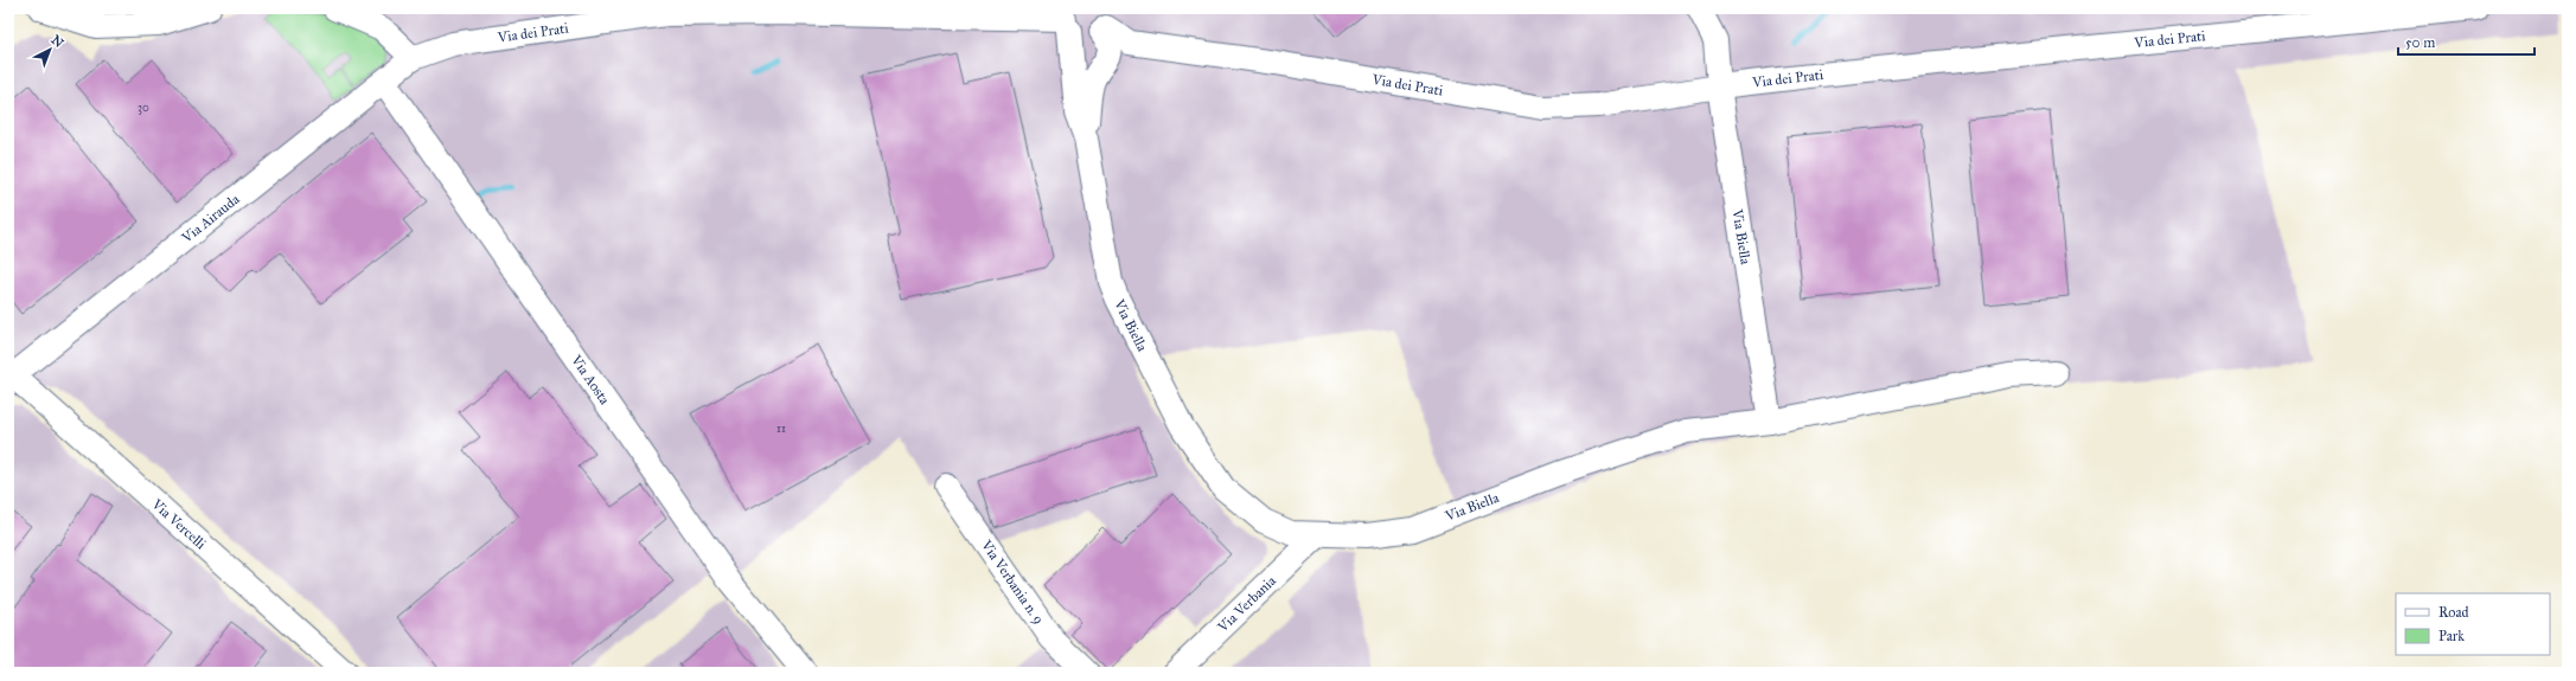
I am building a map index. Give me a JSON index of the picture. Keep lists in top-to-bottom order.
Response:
{
  "streets": {
    "street": [
      "Via dei Prati",
      "Via Airauda",
      "Via Biella",
      "Via Aosta",
      "Via Vercelli",
      "Via Verbania n. 9",
      "Via Verbania"
    ]
  },
  "crossings": [
    ["Via dei Prati", "Via Airauda"],
    ["Via dei Prati", "Via Biella"],
    ["Via Airauda", "Via Aosta"],
    ["Via Airauda", "Via Vercelli"],
    ["Via Biella", "Via Verbania"]
  ],
  "house_numbers": ["30", "11"],
  "legend": ["Road", "Park"],
  "scale_bar": "50 m",
  "north": "top right"
}
